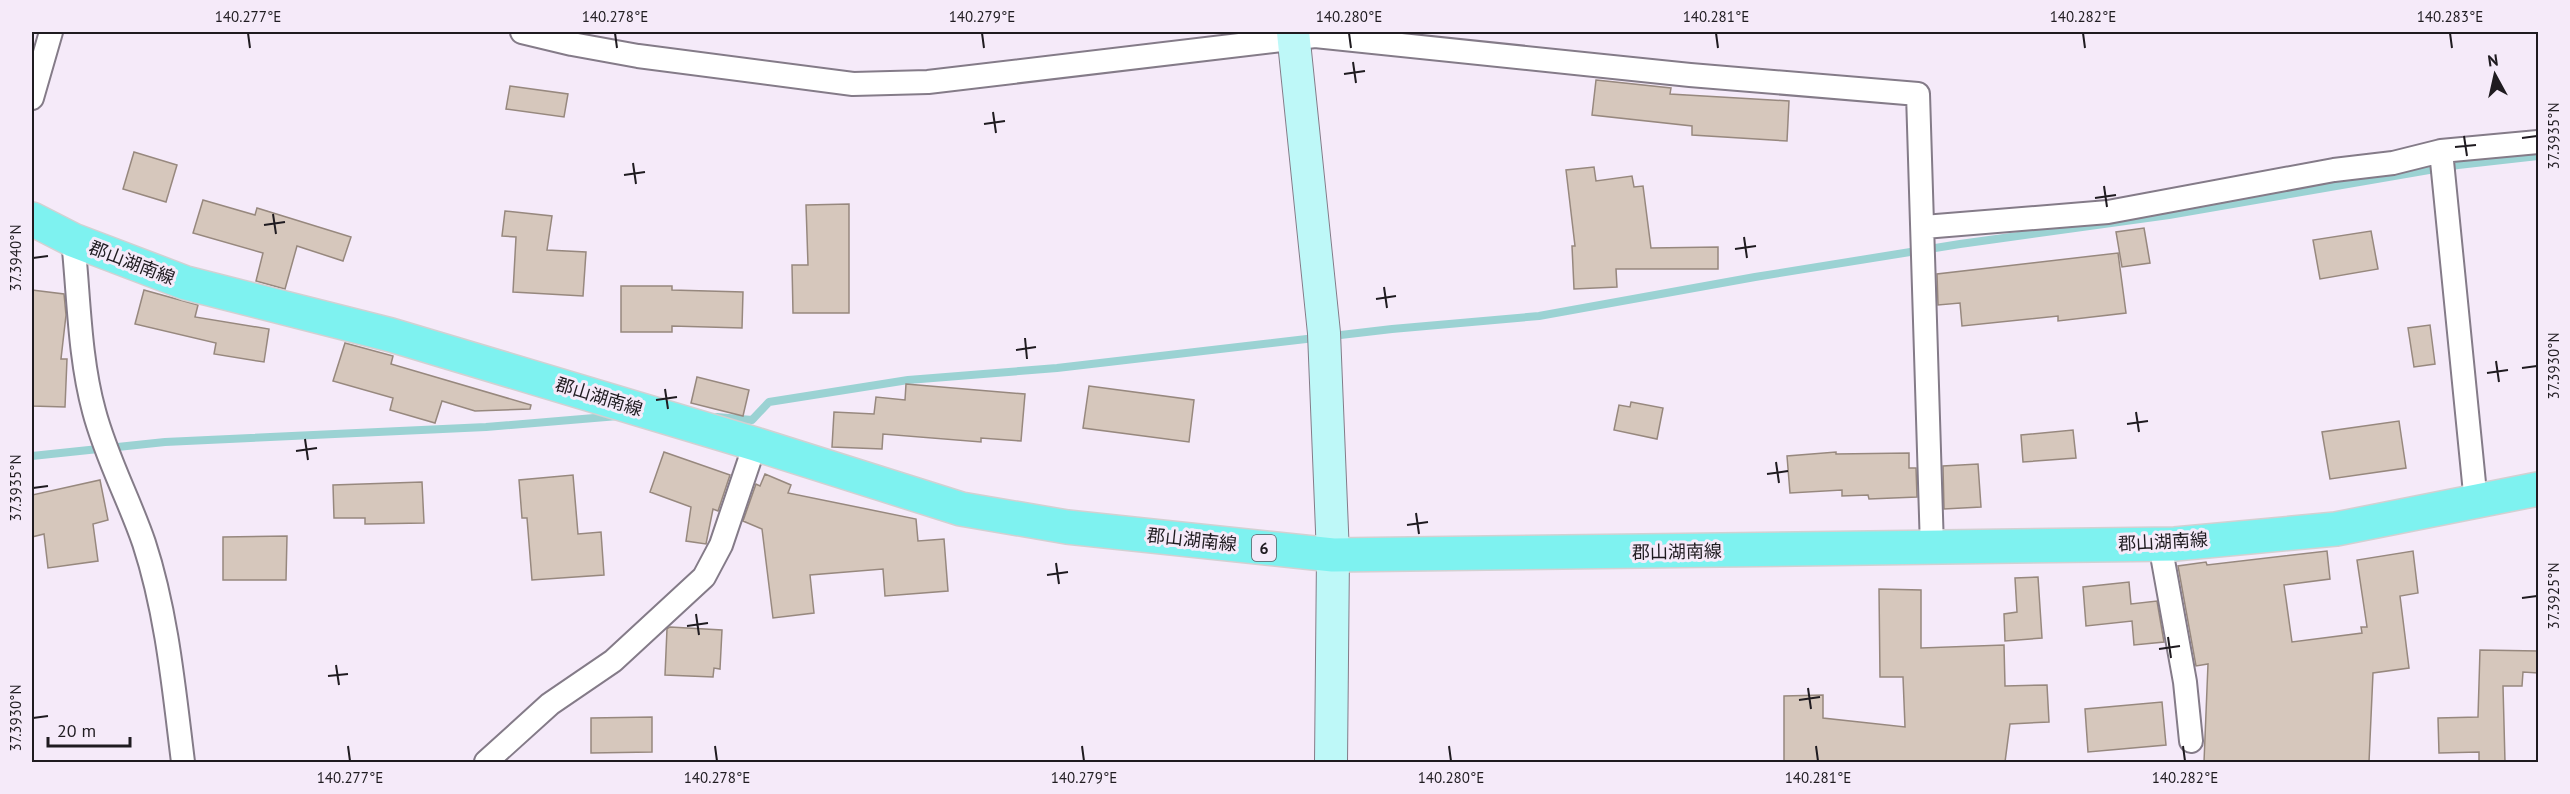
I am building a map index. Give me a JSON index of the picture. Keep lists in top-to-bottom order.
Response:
{
  "streets": {
    "main road": ["郡山湖南線", "6"]
  },
  "scale_bar": "20 m",
  "north": "top",
  "coordinates": [
    "140.277°E",
    "140.278°E",
    "140.279°E",
    "140.280°E",
    "140.281°E",
    "140.282°E",
    "140.283°E",
    "37.3935°N",
    "37.3940°N",
    "37.3930°N",
    "37.3925°N"
  ]
}
